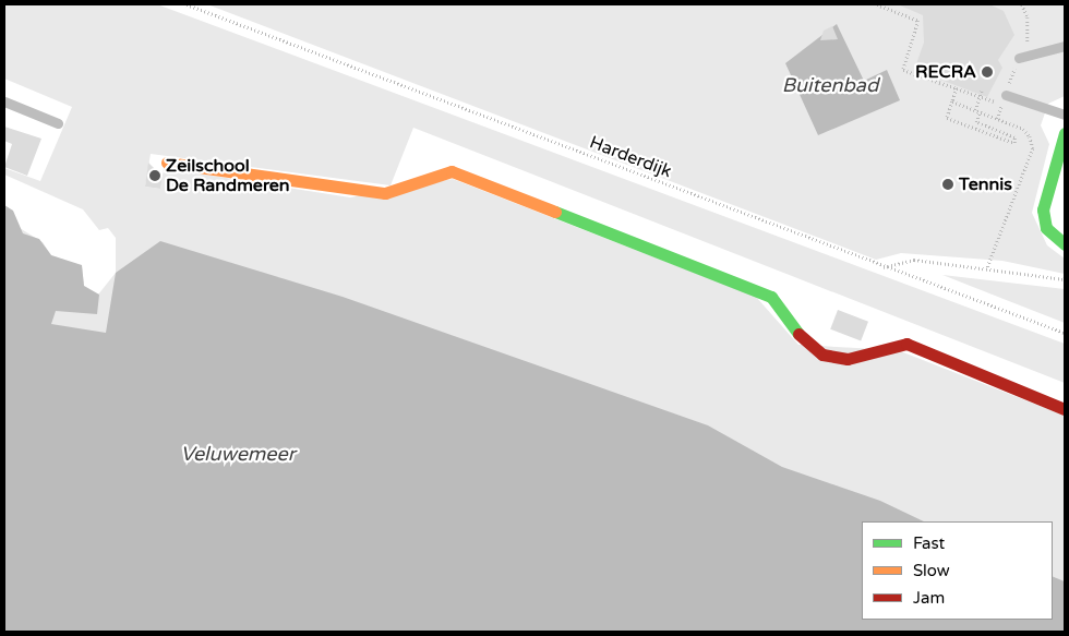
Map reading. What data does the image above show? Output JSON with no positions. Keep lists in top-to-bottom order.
{
  "streets": {
    "path": ["Harderdijk"]
  },
  "water": ["Buitenbad", "Veluwemeer"],
  "places": ["RECRA", "Zeilschool De Randmeren", "Tennis"],
  "legend": ["Fast", "Slow", "Jam"]
}
